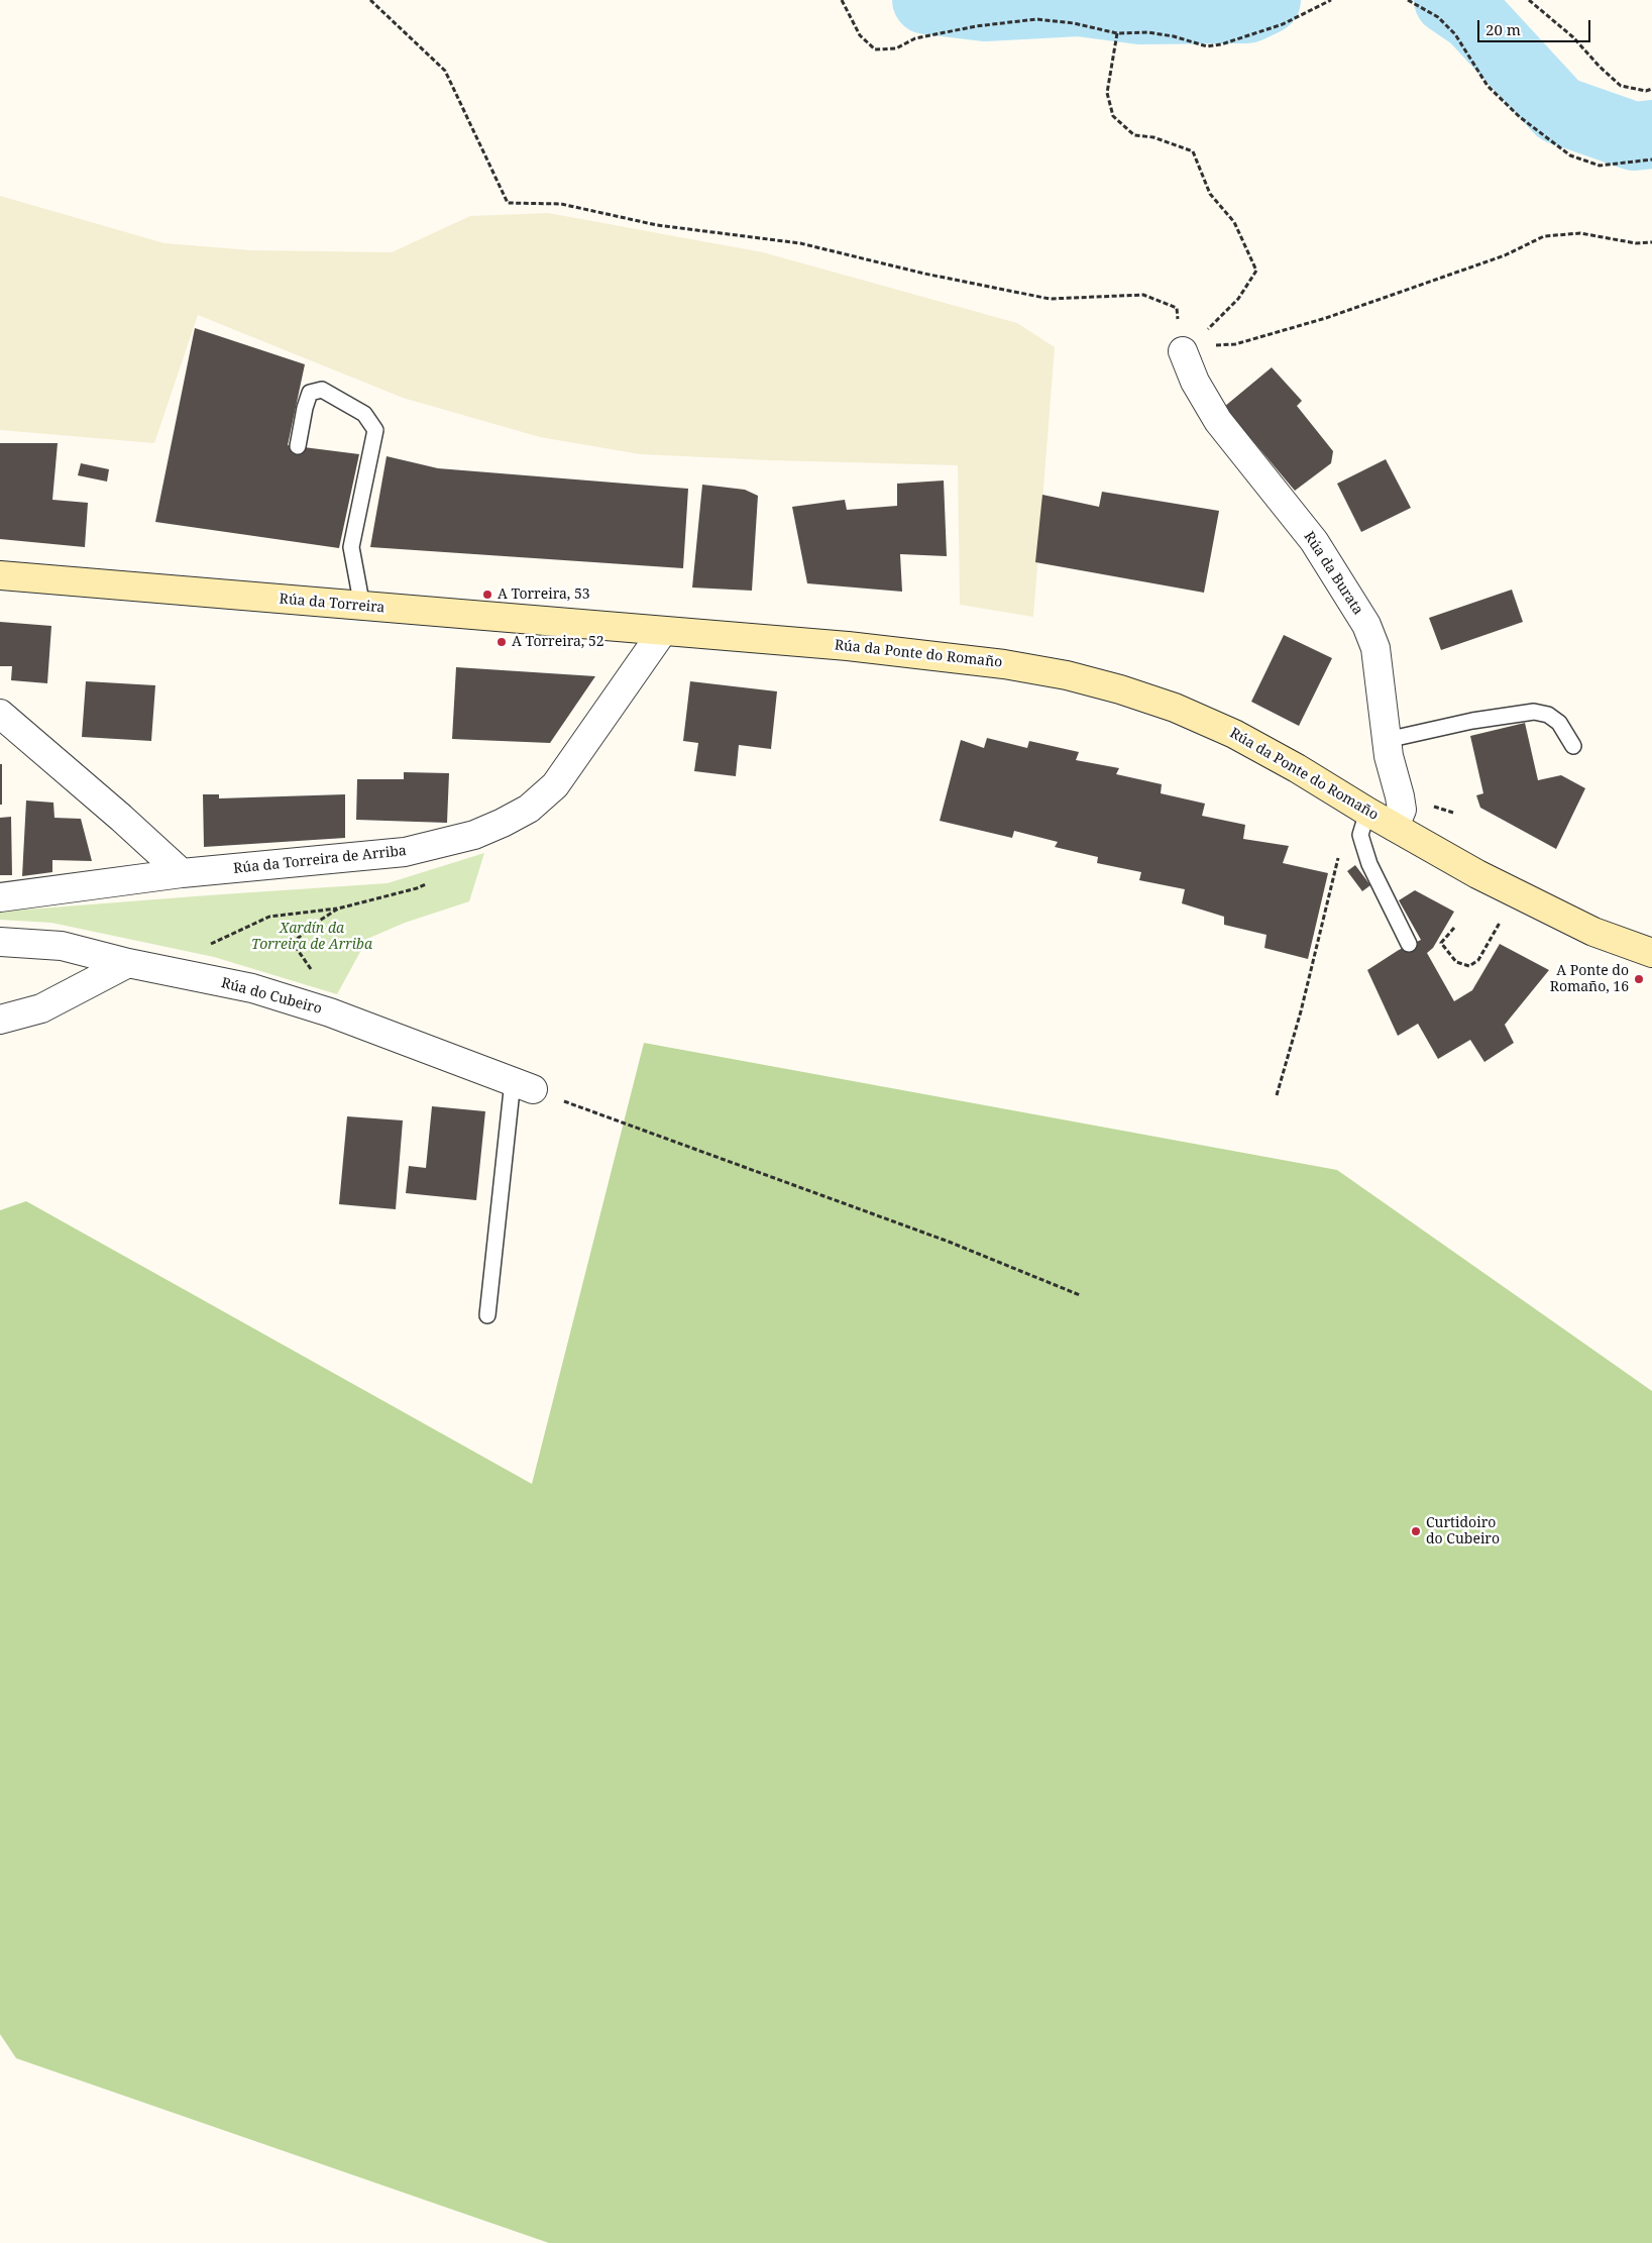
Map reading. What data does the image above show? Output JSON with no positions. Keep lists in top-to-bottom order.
{
  "streets": {
    "main road": ["Rúa da Torreira", "Rúa da Ponte do Romaño"],
    "street": ["Rúa da Burata", "Rúa da Torreira de Arriba", "Rúa do Cubeiro"]
  },
  "crossings": [
    ["Rúa da Burata", "Rúa da Ponte do Romaño"],
    ["Rúa da Torreira", "Rúa da Ponte do Romaño"],
    ["Rúa da Torreira", "Rúa da Torreira de Arriba"],
    ["Rúa da Ponte do Romaño", "Rúa da Torreira de Arriba"]
  ],
  "parks": ["Xardín da Torreira de Arriba"],
  "places": [
    "A Torreira, 53",
    "A Torreira, 52",
    "A Ponte do Romaño, 16",
    "Curtidoiro do Cubeiro"
  ],
  "scale_bar": "20 m"
}
